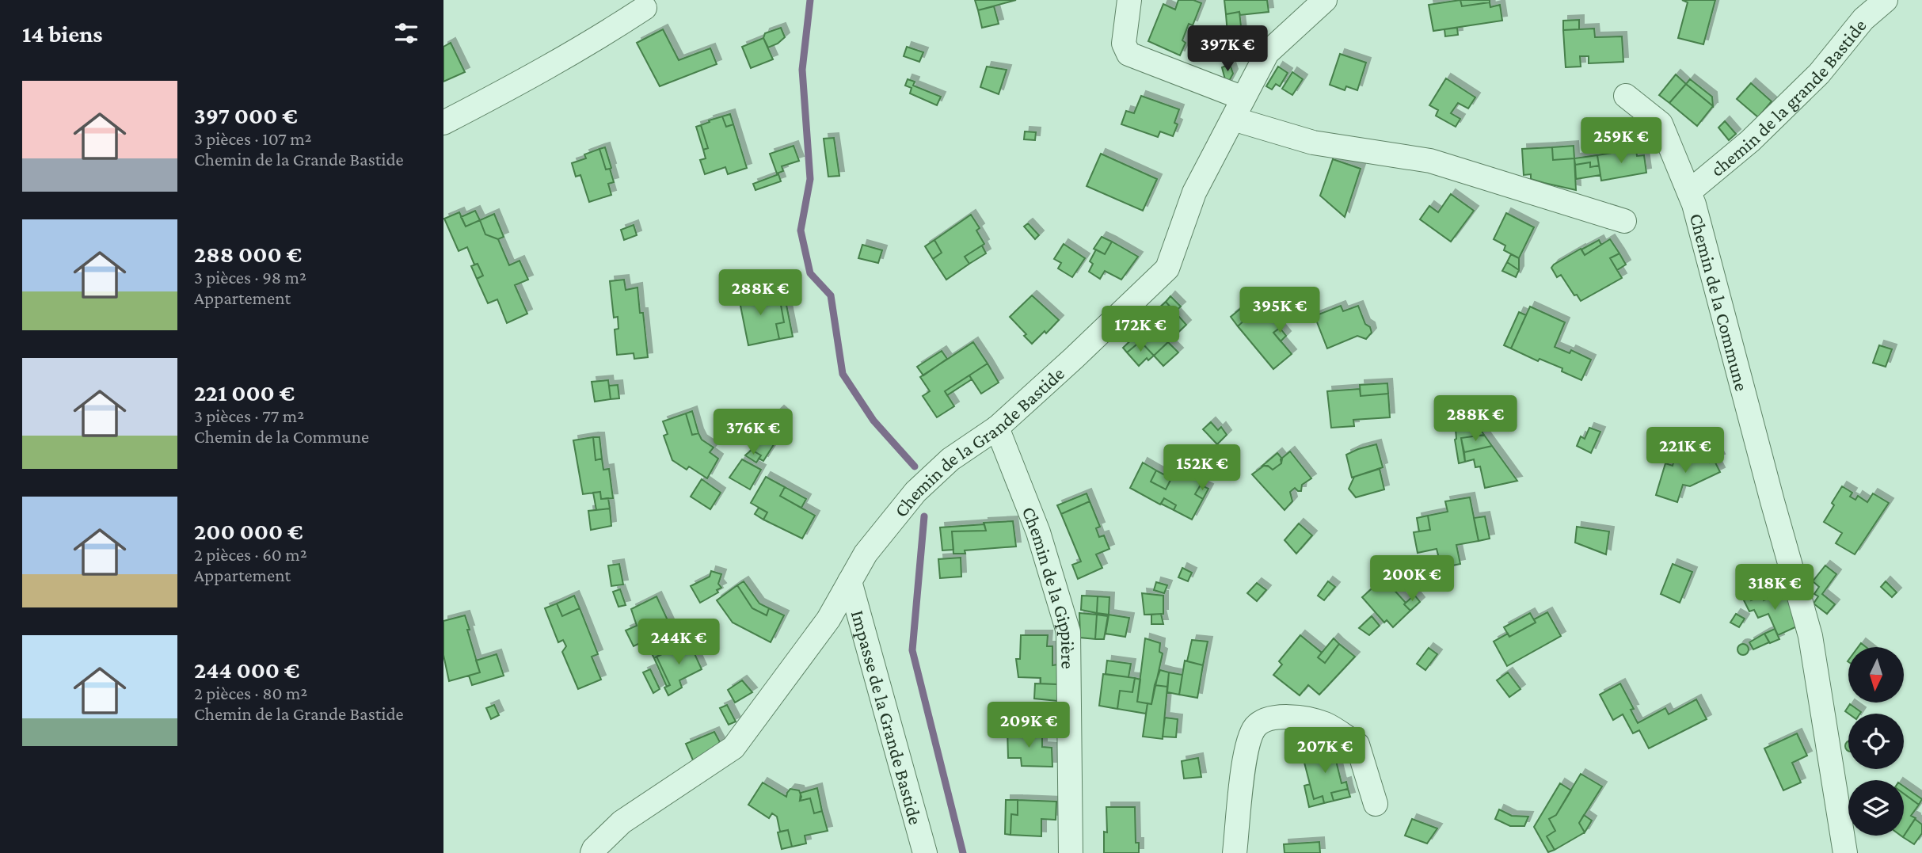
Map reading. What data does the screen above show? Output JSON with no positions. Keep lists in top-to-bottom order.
{
  "streets": {
    "street": [
      "chemin de la grande Bastide",
      "Chemin de la Commune",
      "Chemin de la Grande Bastide",
      "Chemin de la Gippière",
      "Impasse de la Grande Bastide"
    ]
  },
  "crossings": [
    ["chemin de la grande Bastide", "Chemin de la Commune"],
    ["Chemin de la Grande Bastide", "Chemin de la Gippière"],
    ["Chemin de la Grande Bastide", "Impasse de la Grande Bastide"]
  ],
  "north": "bottom",
  "page": {
    "heading": "14 biens",
    "price": [
      "397K €",
      "259K €",
      "288K €",
      "395K €",
      "172K €",
      "288K €",
      "376K €",
      "221K €",
      "152K €",
      "200K €",
      "318K €",
      "244K €",
      "209K €",
      "207K €"
    ],
    "list": [
      {
        "name": "397 000 €",
        "note": "3 pièces · 107 m² · Chemin de la Grande Bastide"
      },
      {
        "name": "288 000 €",
        "note": "3 pièces · 98 m² · Appartement"
      },
      {
        "name": "221 000 €",
        "note": "3 pièces · 77 m² · Chemin de la Commune"
      },
      {
        "name": "200 000 €",
        "note": "2 pièces · 60 m² · Appartement"
      },
      {
        "name": "244 000 €",
        "note": "2 pièces · 80 m² · Chemin de la Grande Bastide"
      }
    ]
  }
}
